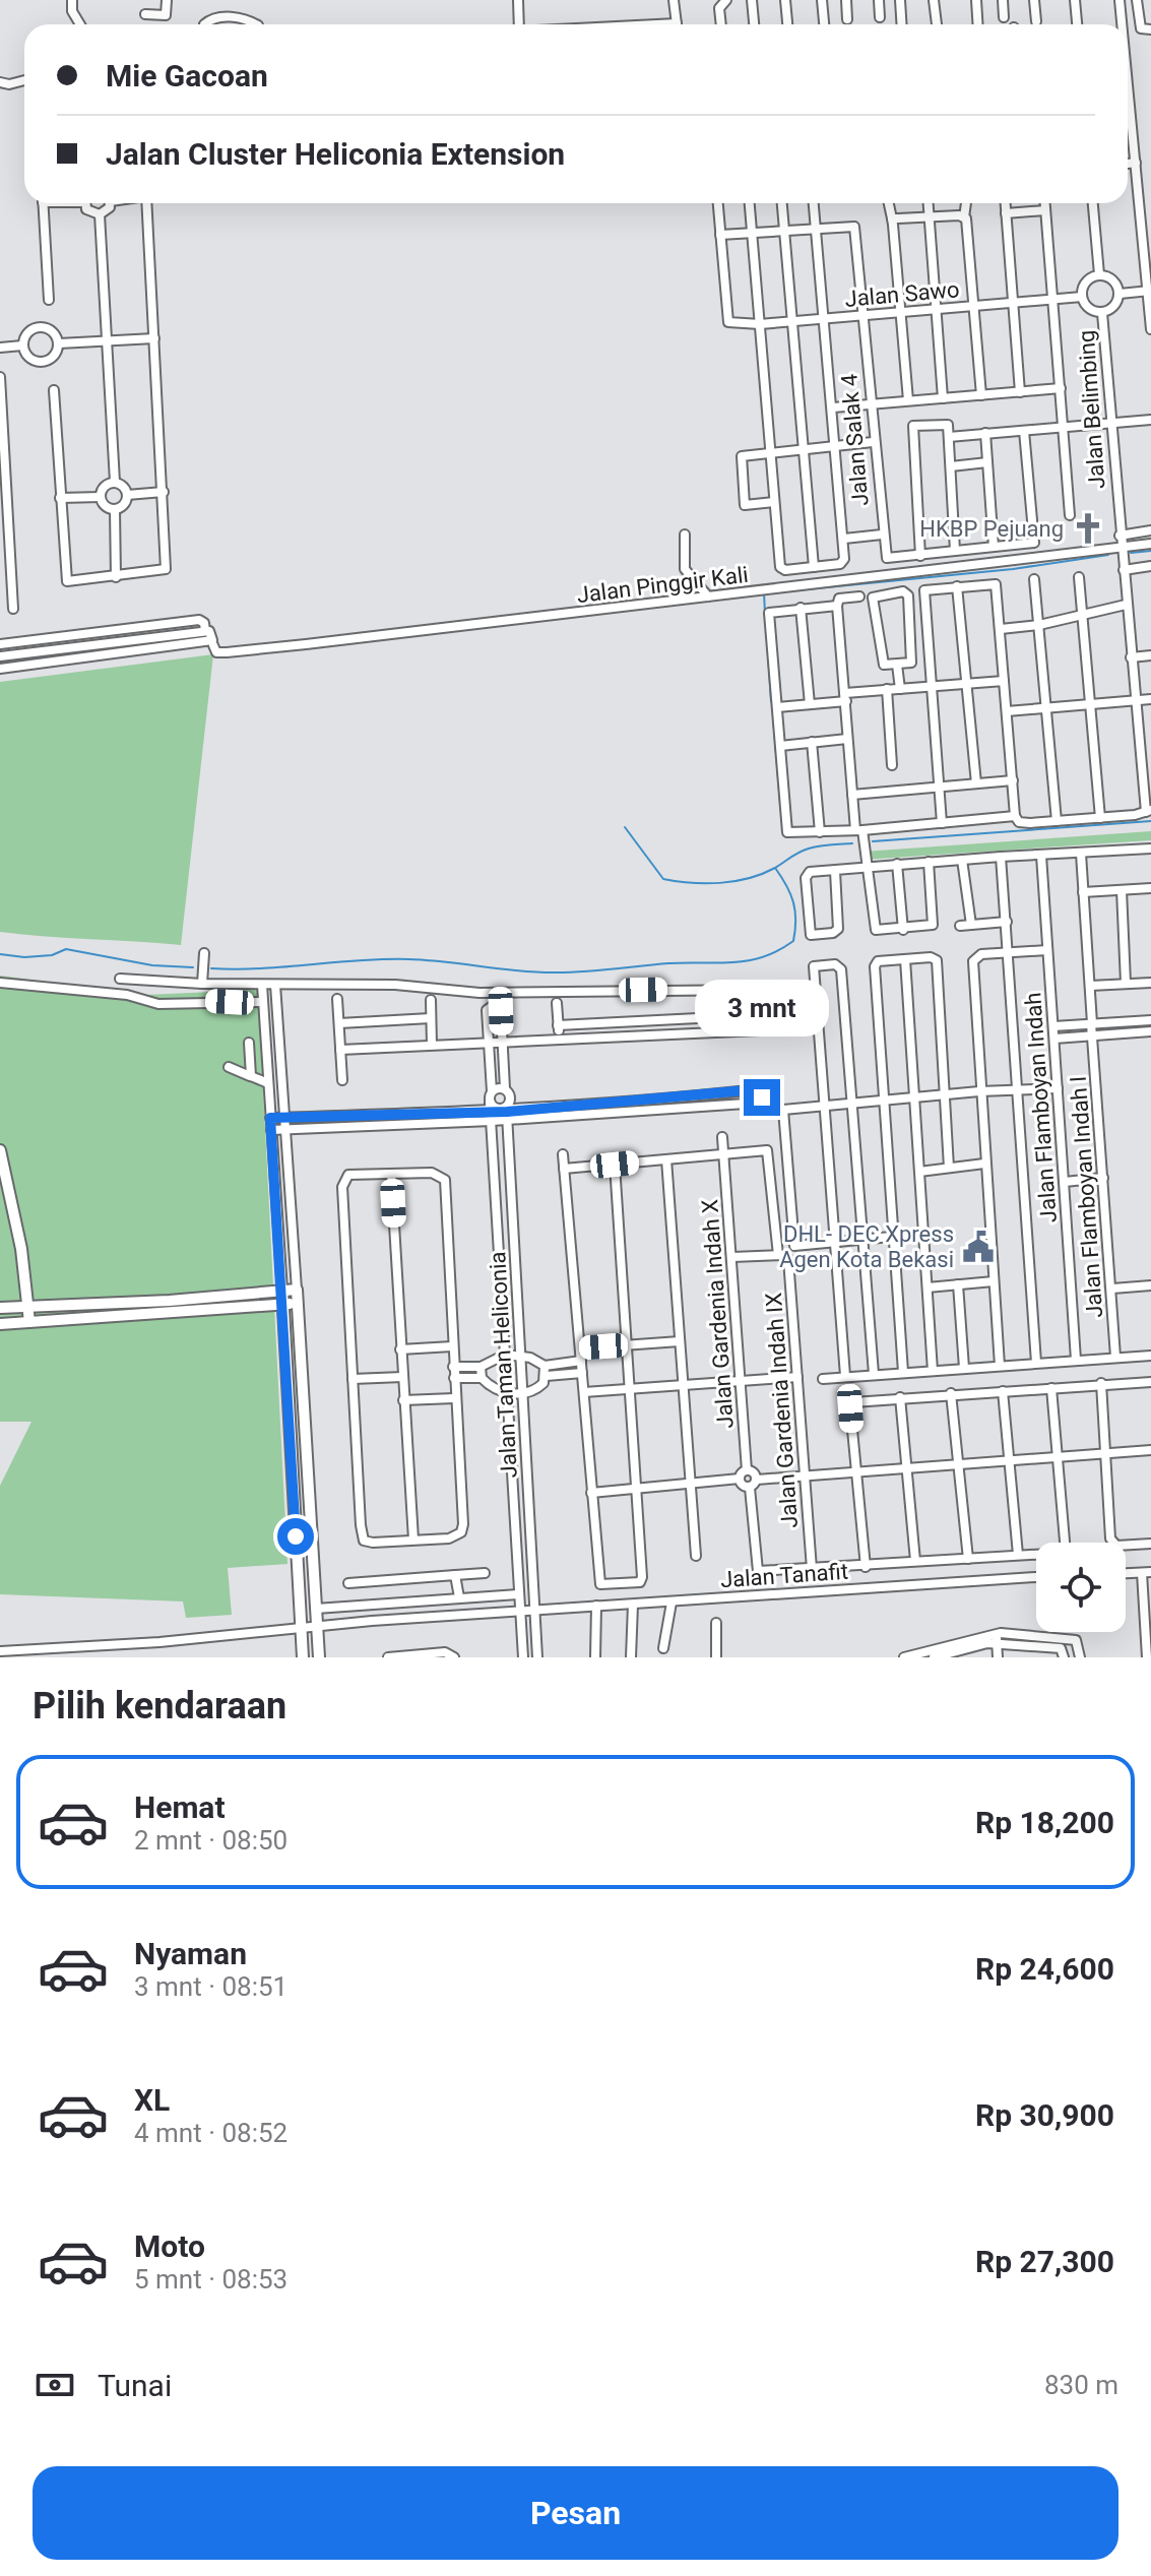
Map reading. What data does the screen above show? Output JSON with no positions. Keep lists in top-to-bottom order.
{
  "streets": {
    "street": [
      "Jalan Sawo",
      "Jalan Belimbing",
      "Jalan Salak 4",
      "Jalan Pinggir Kali",
      "Jalan Flamboyan Indah",
      "Jalan Flamboyan Indah I",
      "Jalan Gardenia Indah X",
      "Jalan Taman Heliconia",
      "Jalan Gardenia Indah IX",
      "Jalan Tanafit"
    ]
  },
  "crossings": [
    ["Jalan Sawo", "Jalan Belimbing"],
    ["Jalan Sawo", "Jalan Salak 4"],
    ["Jalan Belimbing", "Jalan Pinggir Kali"],
    ["Jalan Taman Heliconia", "Jalan Tanafit"]
  ],
  "places": {
    "church": ["HKBP Pejuang"],
    "public building": ["DHL- DEC Xpress Agen Kota Bekasi"]
  },
  "page": {
    "banner": ["Mie Gacoan", "Jalan Cluster Heliconia Extension"],
    "bubble": "3 mnt",
    "heading": "Pilih kendaraan",
    "list": [
      {
        "name": "Hemat",
        "note": "2 mnt · 08:50",
        "value": "Rp 18,200"
      },
      {
        "name": "Nyaman",
        "note": "3 mnt · 08:51",
        "value": "Rp 24,600"
      },
      {
        "name": "XL",
        "note": "4 mnt · 08:52",
        "value": "Rp 30,900"
      },
      {
        "name": "Moto",
        "note": "5 mnt · 08:53",
        "value": "Rp 27,300"
      }
    ],
    "pay": ["Tunai", "830 m"],
    "buttons": "Pesan"
  }
}
